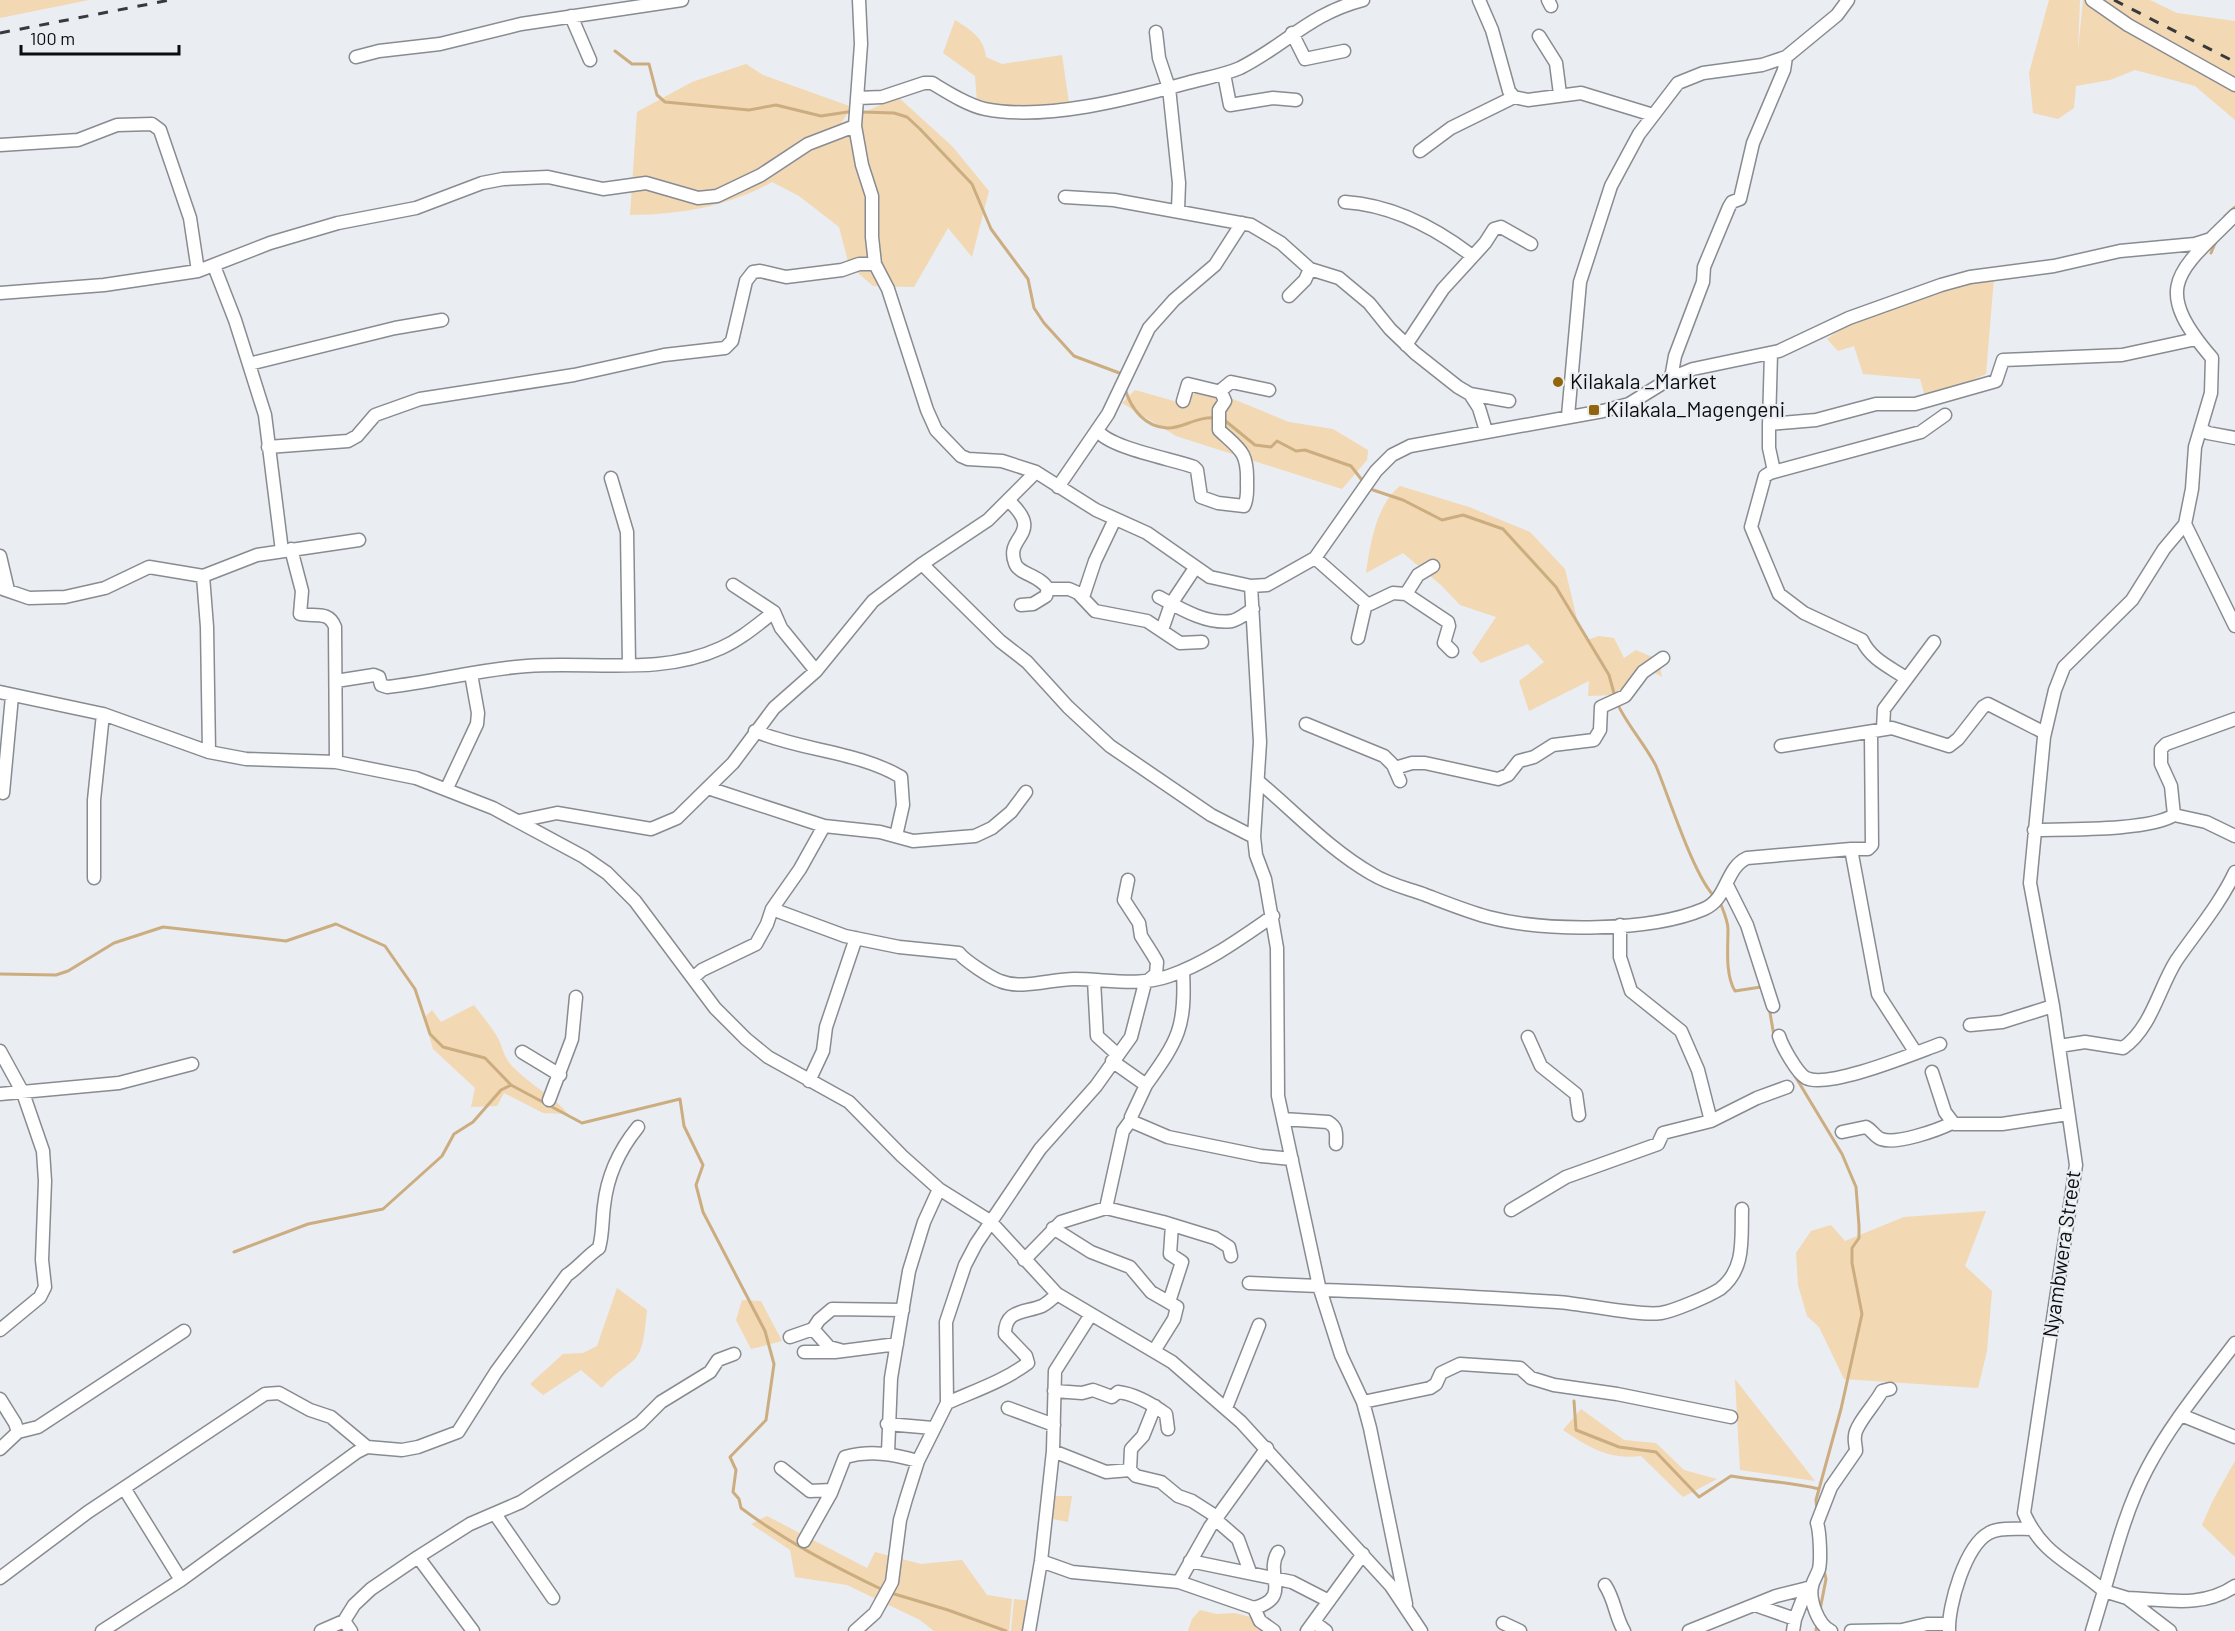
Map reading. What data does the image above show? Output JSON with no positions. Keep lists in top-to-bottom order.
{
  "streets": {
    "street": ["Nyambwera Street"]
  },
  "places": {
    "other": ["Kilakala _Market"],
    "transit": ["Kilakala_Magengeni"]
  },
  "scale_bar": "100 m"
}
